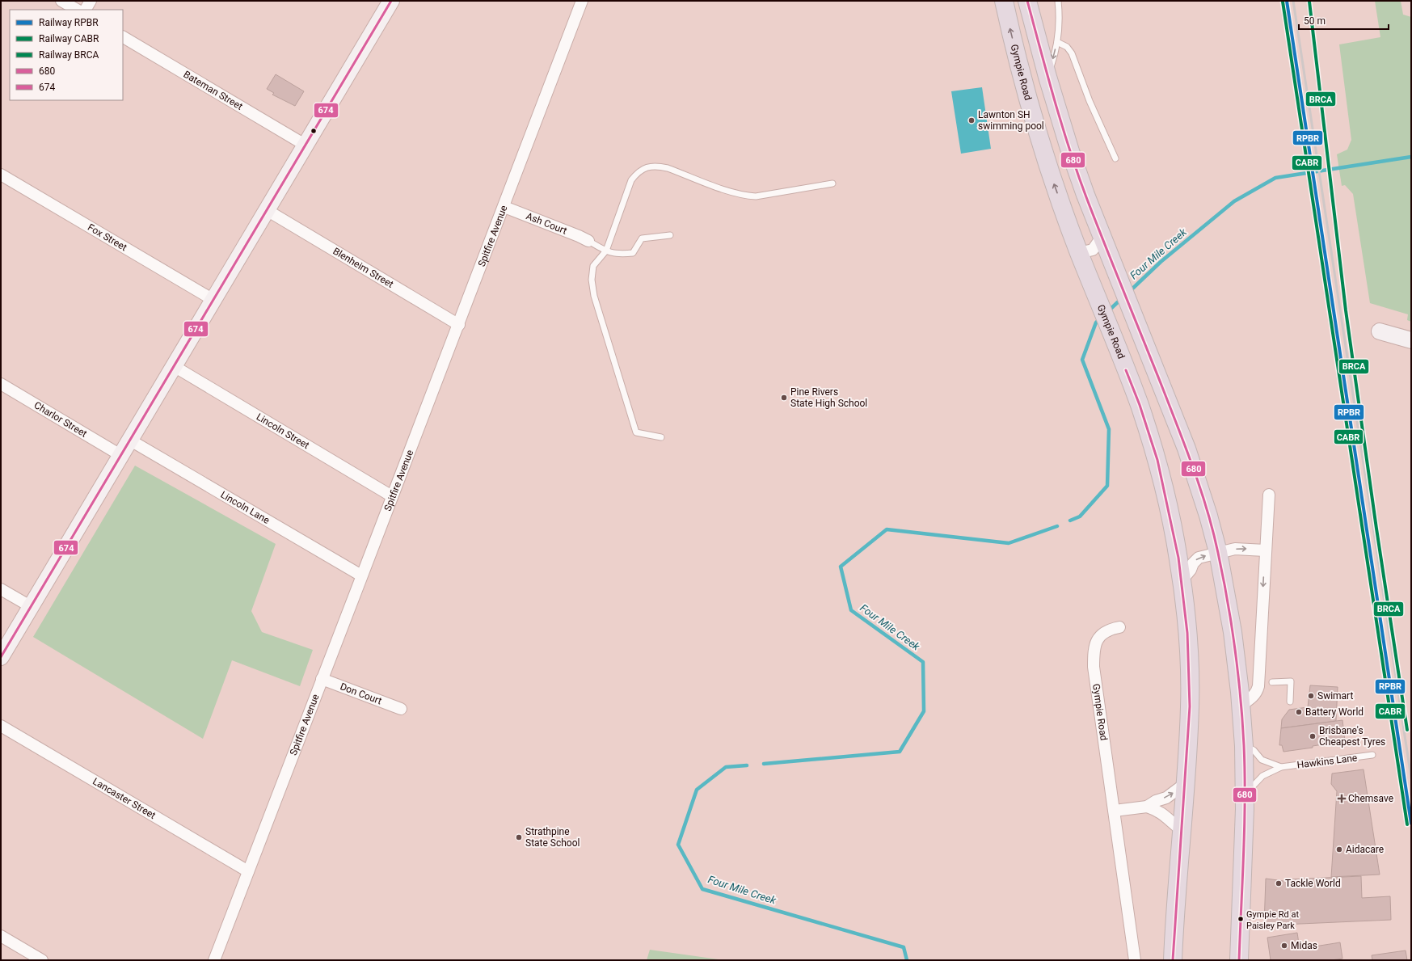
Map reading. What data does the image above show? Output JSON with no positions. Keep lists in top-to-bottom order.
{
  "streets": {
    "highway": ["Gympie Road"],
    "street": [
      "Bateman Street",
      "Ash Court",
      "Spitfire Avenue",
      "Fox Street",
      "Blenheim Street",
      "Charlor Street",
      "Lincoln Street",
      "Lincoln Lane",
      "Don Court",
      "Lancaster Street"
    ],
    "lane": ["Hawkins Lane"]
  },
  "crossings": [
    ["Ash Court", "Spitfire Avenue"],
    ["Spitfire Avenue", "Blenheim Street"],
    ["Spitfire Avenue", "Lincoln Street"],
    ["Spitfire Avenue", "Lincoln Lane"],
    ["Spitfire Avenue", "Don Court"],
    ["Spitfire Avenue", "Lancaster Street"]
  ],
  "water": ["Four Mile Creek"],
  "places": {
    "other": [
      "Lawnton SH swimming pool",
      "Pine Rivers State High School",
      "Swimart",
      "Battery World",
      "Brisbane's Cheapest Tyres",
      "Strathpine State School",
      "Aidacare",
      "Tackle World",
      "Gympie Rd at Paisley Park",
      "Midas"
    ],
    "health": ["Chemsave"]
  },
  "lines": [
    "rail line RPBR",
    "transit line 680",
    "transit line 674",
    "rail line CABR",
    "rail line BRCA"
  ],
  "legend": [
    "Railway RPBR",
    "Railway CABR",
    "Railway BRCA",
    "680",
    "674"
  ],
  "scale_bar": "50 m"
}
